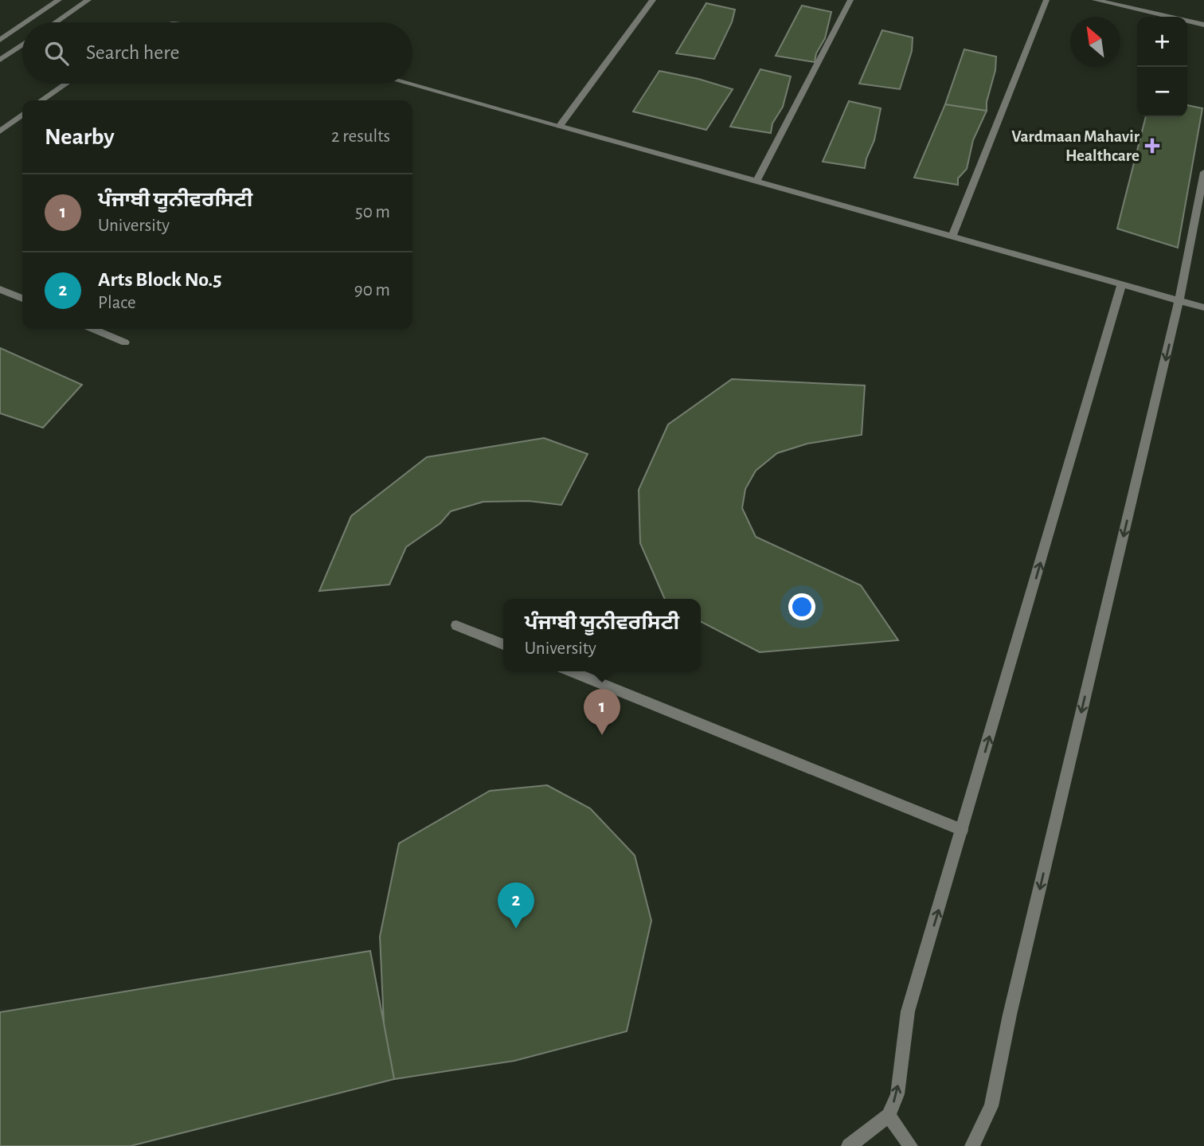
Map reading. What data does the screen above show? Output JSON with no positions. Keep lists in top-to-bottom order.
{
  "places": {
    "health": ["Vardmaan Mahavir Healthcare"]
  },
  "north": "top left",
  "page": {
    "map_buttons": ["+", "−"],
    "search": "Search here",
    "heading": ["Nearby", "2 results"],
    "list": [
      {
        "mark": "1",
        "name": "ਪੰਜਾਬੀ ਯੂਨੀਵਰਸਿਟੀ",
        "note": "University",
        "value": "50 m"
      },
      {
        "mark": "2",
        "name": "Arts Block No.5",
        "note": "Place",
        "value": "90 m"
      }
    ],
    "popup": ["ਪੰਜਾਬੀ ਯੂਨੀਵਰਸਿਟੀ", "University"],
    "pins": ["1", "2"]
  }
}
